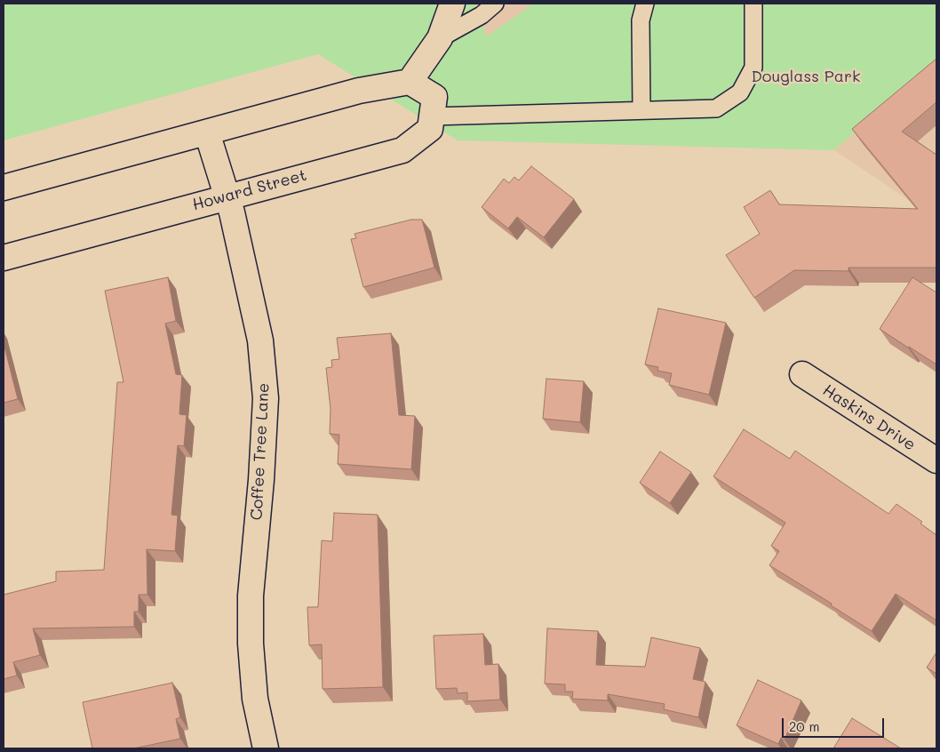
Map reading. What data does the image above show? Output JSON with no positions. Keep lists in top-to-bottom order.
{
  "streets": {
    "street": ["Howard Street", "Haskins Drive", "Coffee Tree Lane"]
  },
  "crossings": [
    ["Howard Street", "Coffee Tree Lane"]
  ],
  "parks": ["Douglass Park"],
  "scale_bar": "20 m"
}
